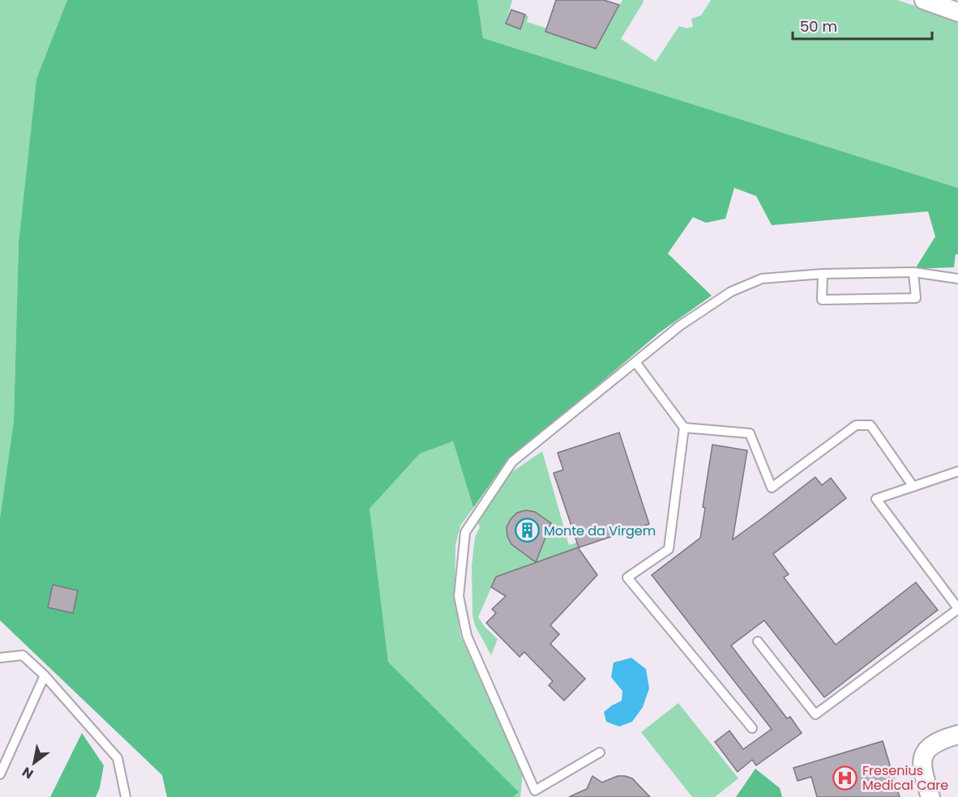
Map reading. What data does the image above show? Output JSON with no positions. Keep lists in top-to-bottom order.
{
  "places": {
    "building": ["Monte da Virgem"],
    "hospital": ["Fresenius Medical Care"]
  },
  "scale_bar": "50 m",
  "north": "bottom left"
}
